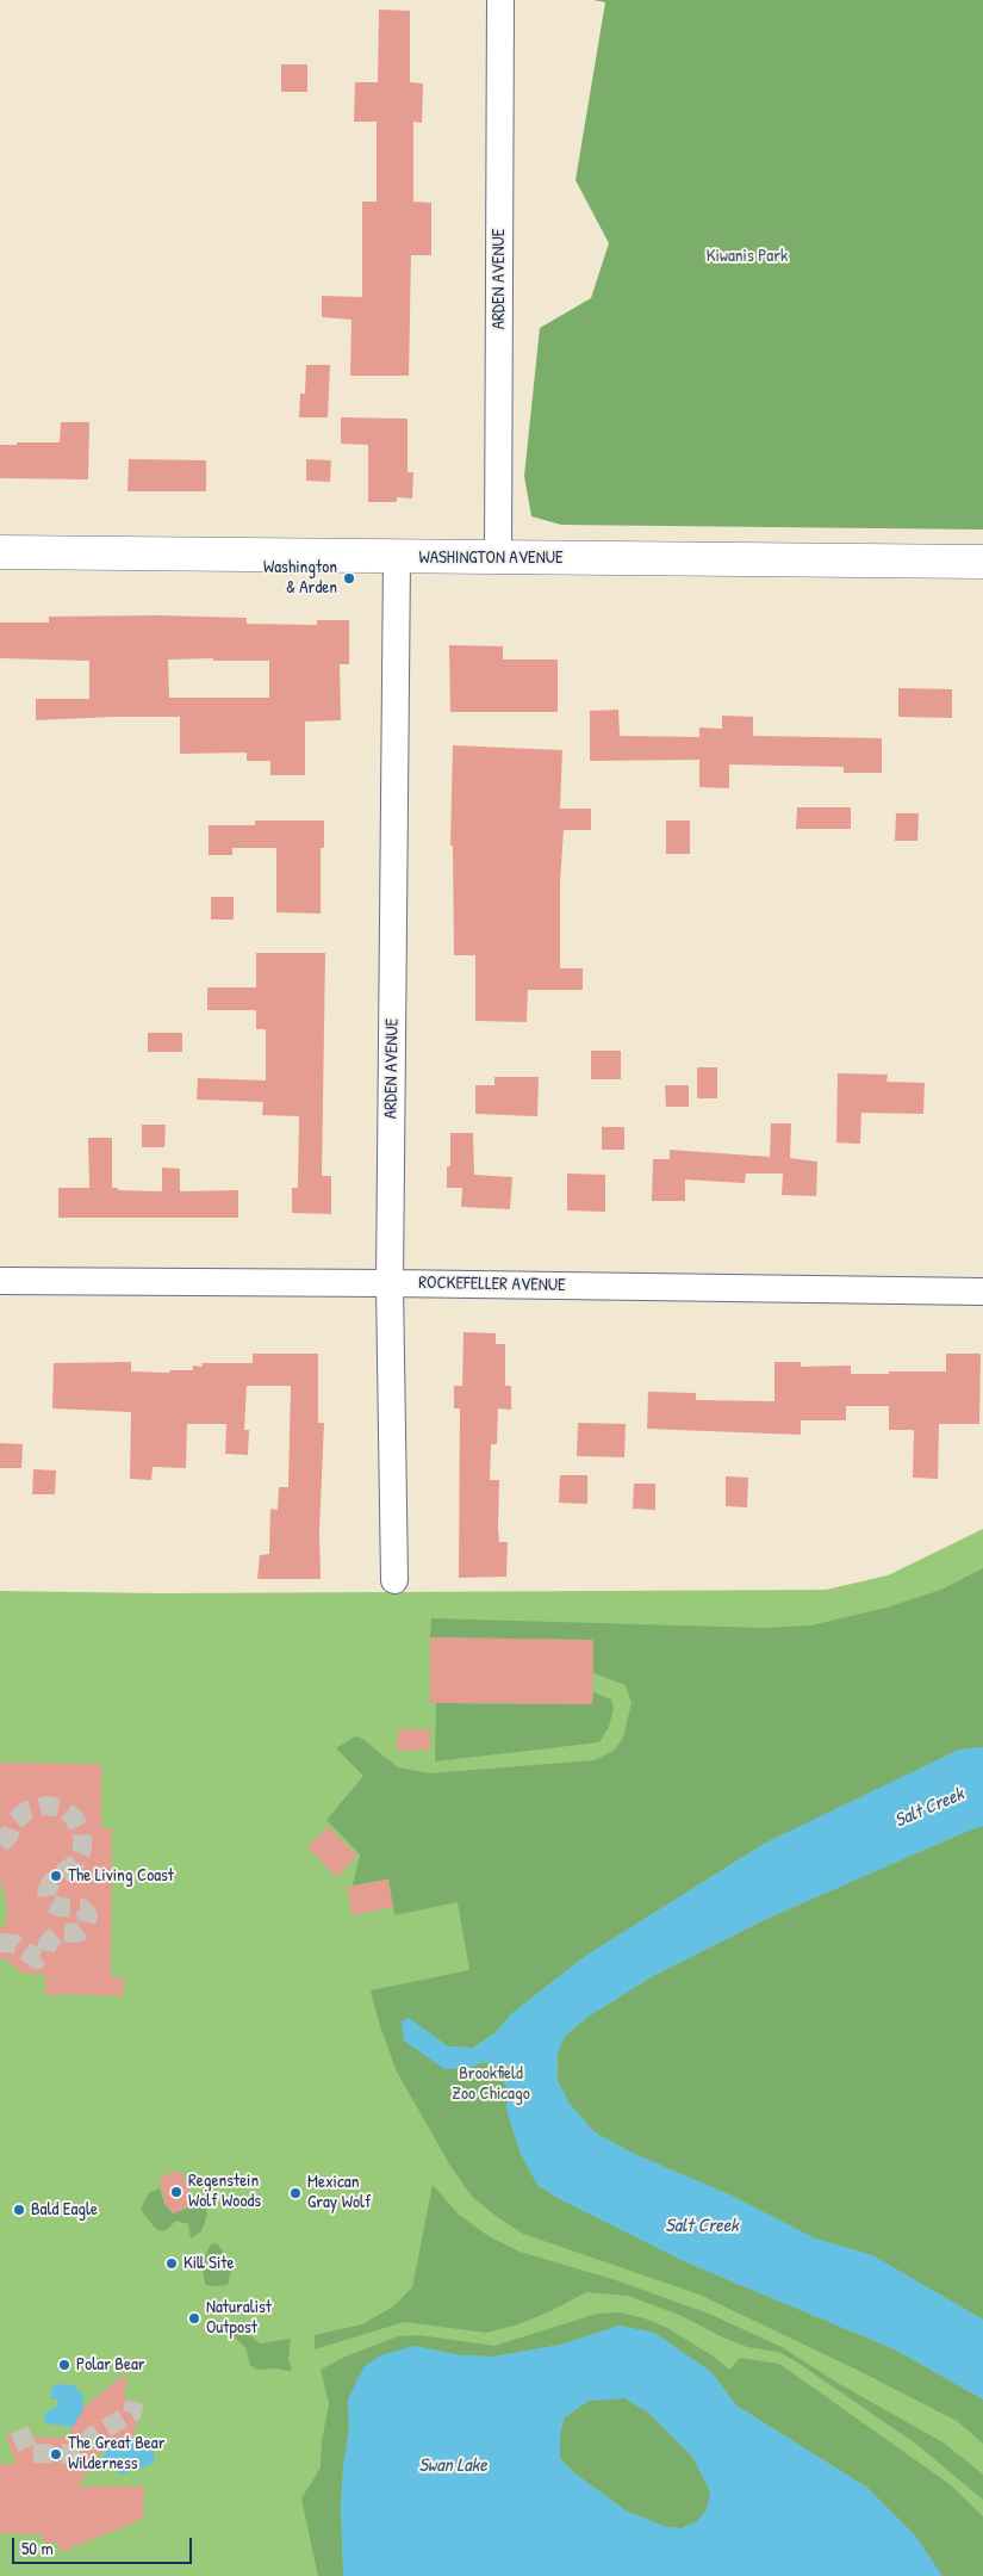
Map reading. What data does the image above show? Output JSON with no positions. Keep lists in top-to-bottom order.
{
  "streets": {
    "street": ["ARDEN AVENUE", "WASHINGTON AVENUE", "ROCKEFELLER AVENUE"]
  },
  "crossings": [
    ["ARDEN AVENUE", "WASHINGTON AVENUE"],
    ["ARDEN AVENUE", "ROCKEFELLER AVENUE"]
  ],
  "water": ["Salt Creek", "Swan Lake"],
  "parks": ["Kiwanis Park", "Brookfield Zoo Chicago"],
  "places": [
    "Washington & Arden",
    "The Living Coast",
    "Regenstein Wolf Woods",
    "Mexican Gray Wolf",
    "Bald Eagle",
    "Kill Site",
    "Naturalist Outpost",
    "Polar Bear",
    "The Great Bear Wilderness"
  ],
  "scale_bar": "50 m"
}
